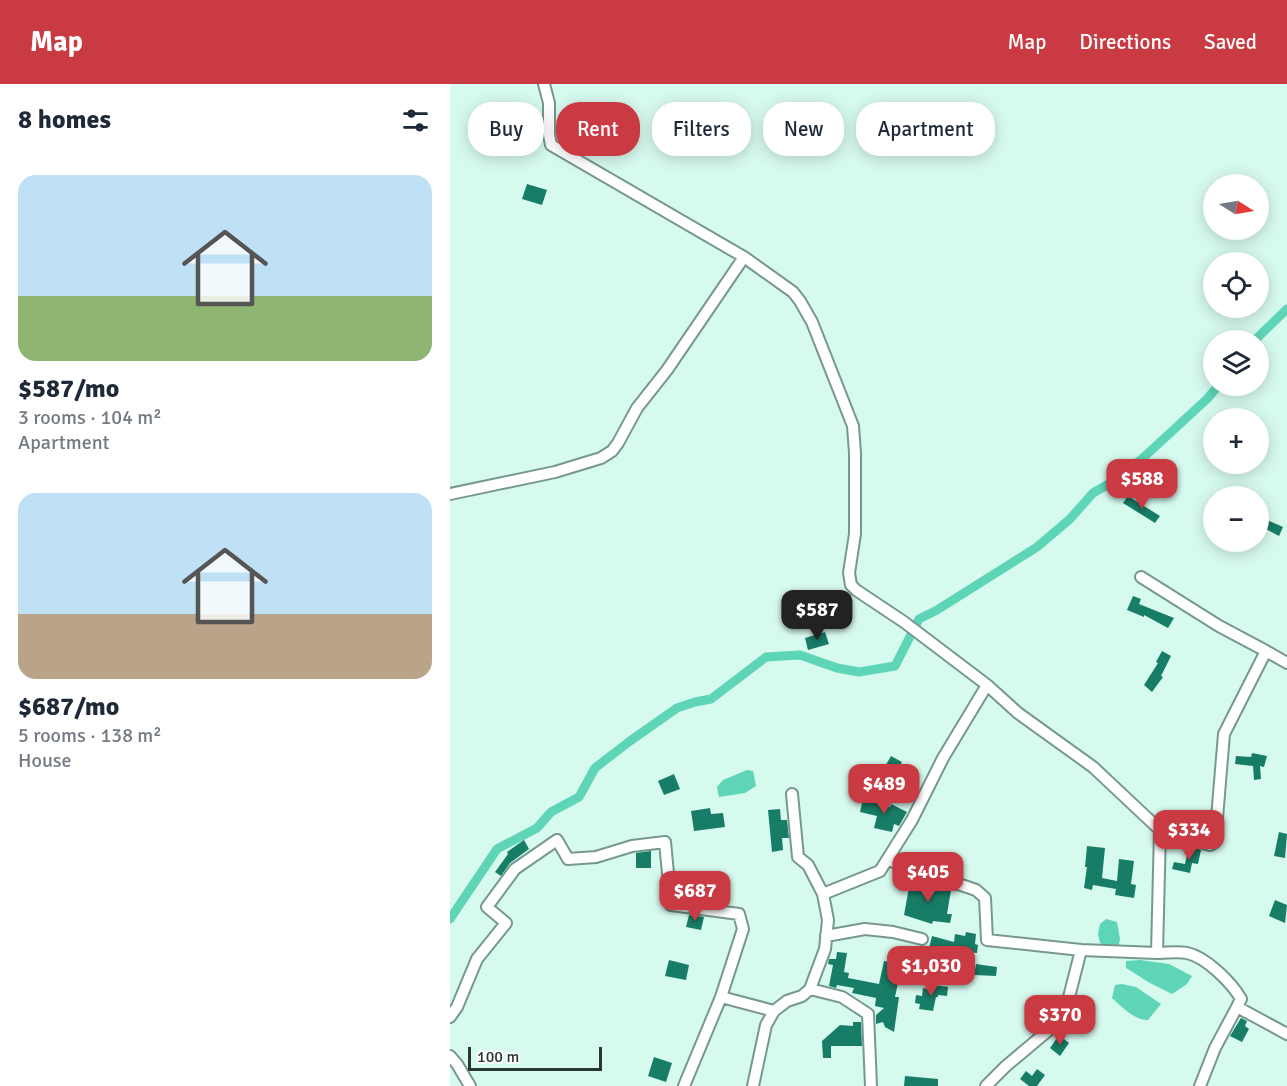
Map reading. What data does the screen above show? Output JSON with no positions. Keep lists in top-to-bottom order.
{
  "scale_bar": "100 m",
  "north": "right",
  "page": {
    "header": "Map",
    "nav": ["Map", "Directions", "Saved"],
    "heading": "8 homes",
    "chip": [
      "Buy",
      "Rent",
      "Filters",
      "New",
      "Apartment"
    ],
    "list": [
      {
        "name": "$587/mo",
        "note": "3 rooms · 104 m² · Apartment"
      },
      {
        "name": "$687/mo",
        "note": "5 rooms · 138 m² · House"
      }
    ],
    "map_buttons": ["+", "−"],
    "price": [
      "$588",
      "$587",
      "$489",
      "$334",
      "$405",
      "$687",
      "$1,030",
      "$370"
    ],
    "scale": "100 m"
  }
}
